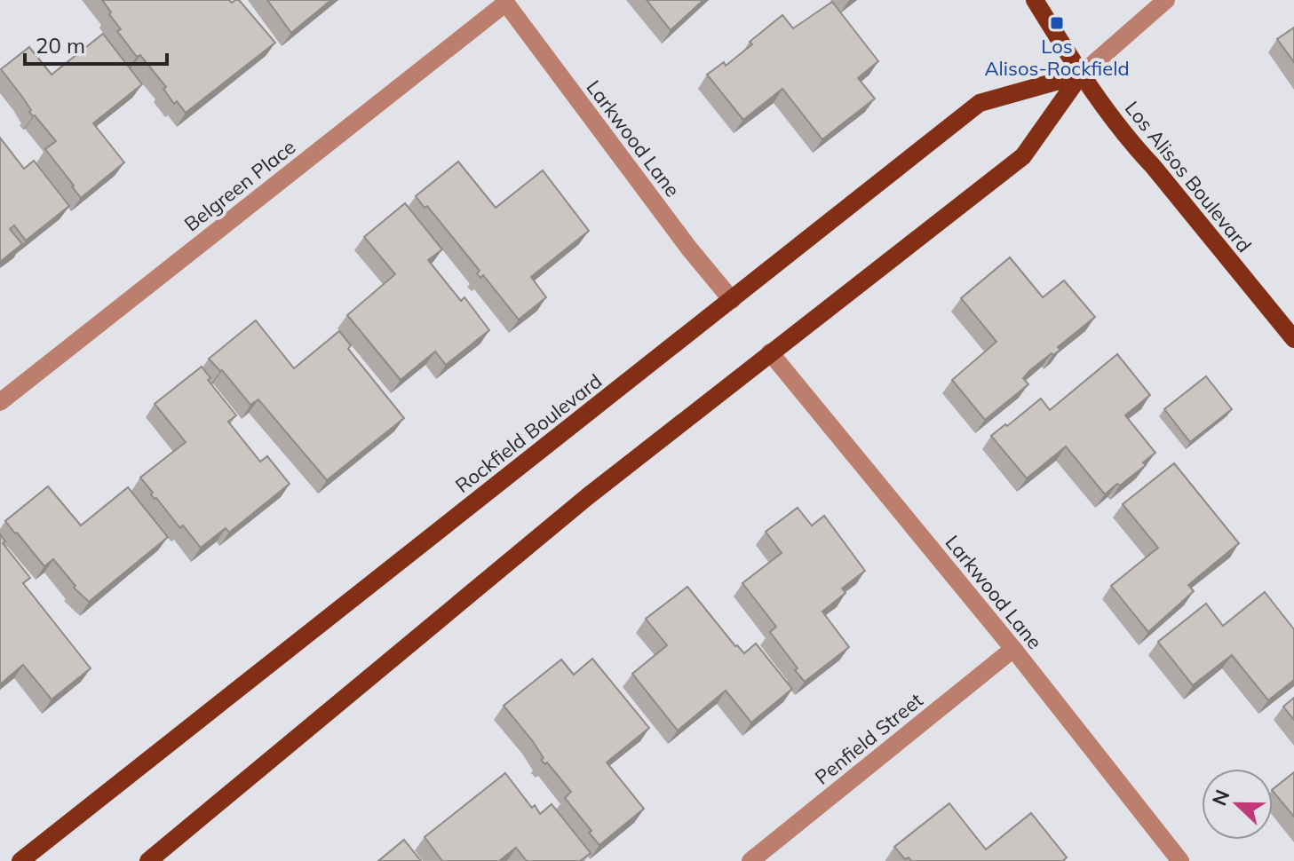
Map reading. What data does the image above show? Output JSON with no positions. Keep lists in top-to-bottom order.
{
  "streets": {
    "main road": ["Los Alisos Boulevard", "Rockfield Boulevard"],
    "street": ["Larkwood Lane", "Belgreen Place", "Penfield Street"]
  },
  "crossings": [
    ["Larkwood Lane", "Belgreen Place"],
    ["Larkwood Lane", "Rockfield Boulevard"],
    ["Larkwood Lane", "Penfield Street"],
    ["Los Alisos Boulevard", "Rockfield Boulevard"]
  ],
  "places": {
    "transit": ["Los Alisos-Rockfield"]
  },
  "scale_bar": "20 m",
  "north": "left"
}
